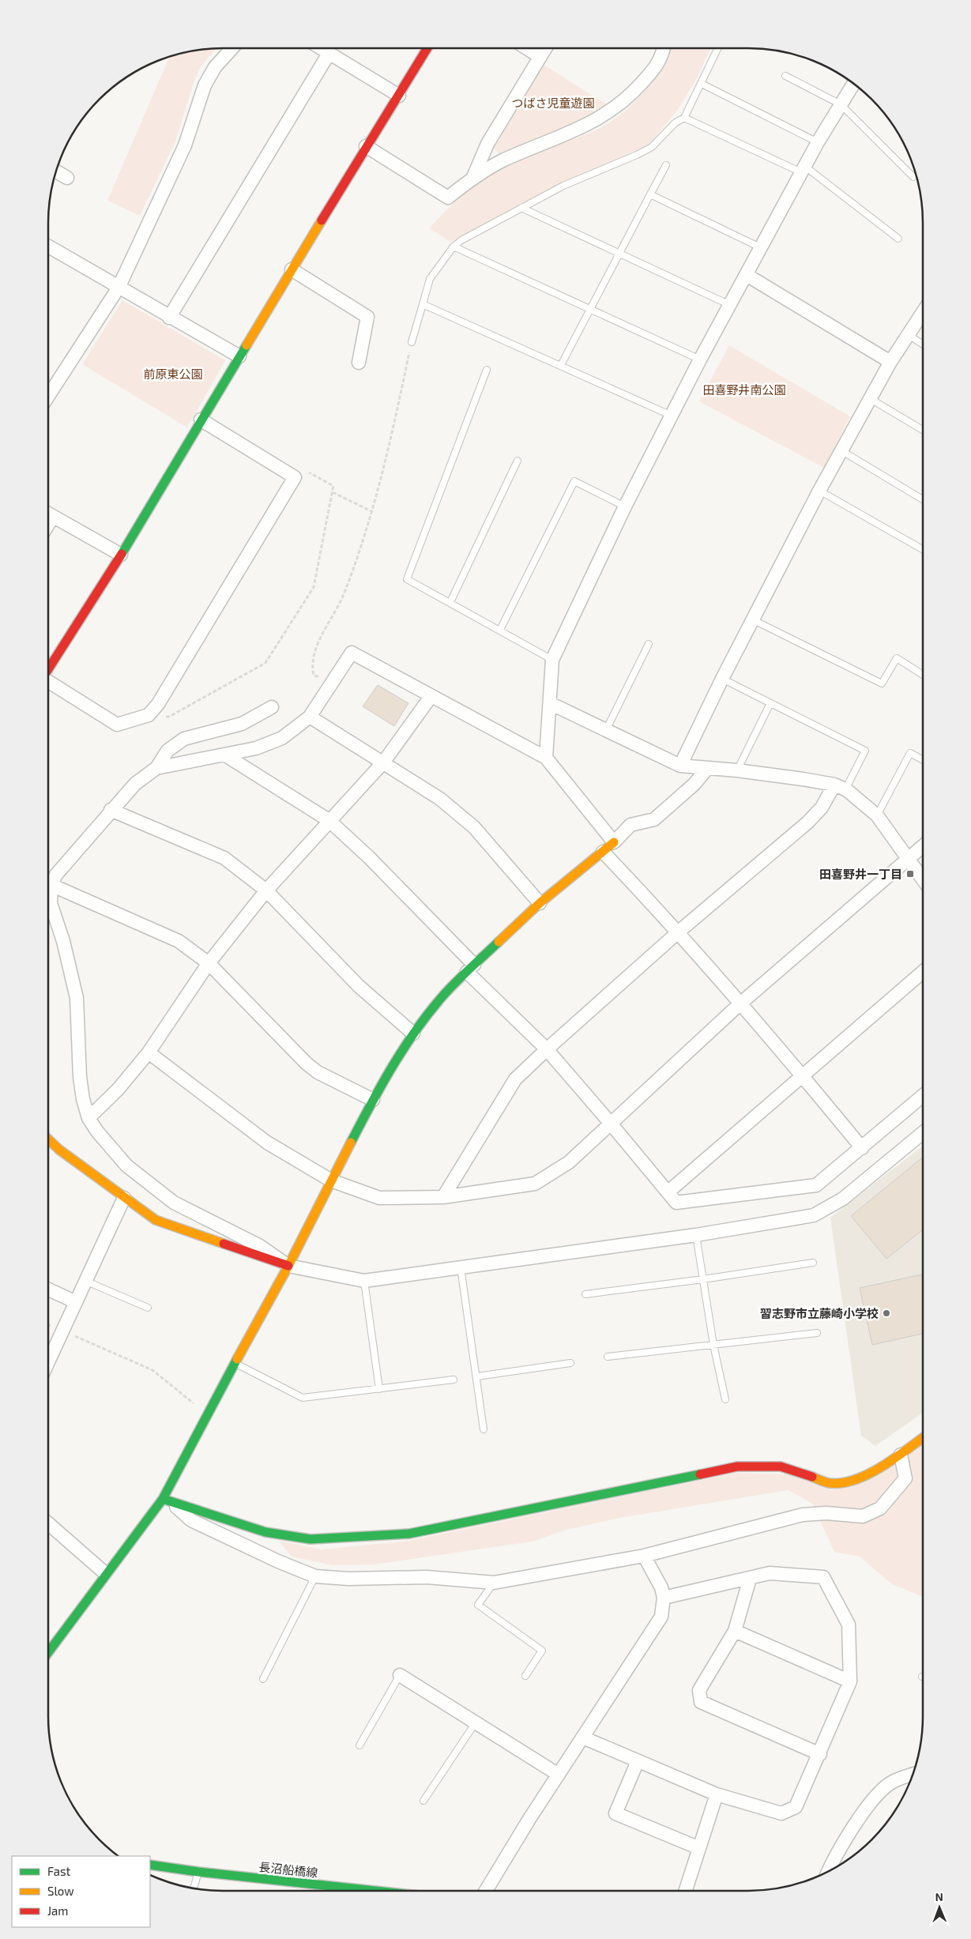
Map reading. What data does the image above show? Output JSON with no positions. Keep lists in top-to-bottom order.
{
  "streets": {
    "street": ["長沼船橋線"]
  },
  "parks": ["つばさ児童遊園", "前原東公園", "田喜野井南公園"],
  "places": {
    "transit": ["田喜野井一丁目"],
    "other": ["習志野市立藤崎小学校"]
  },
  "legend": ["Fast", "Slow", "Jam"],
  "north": "top"
}
